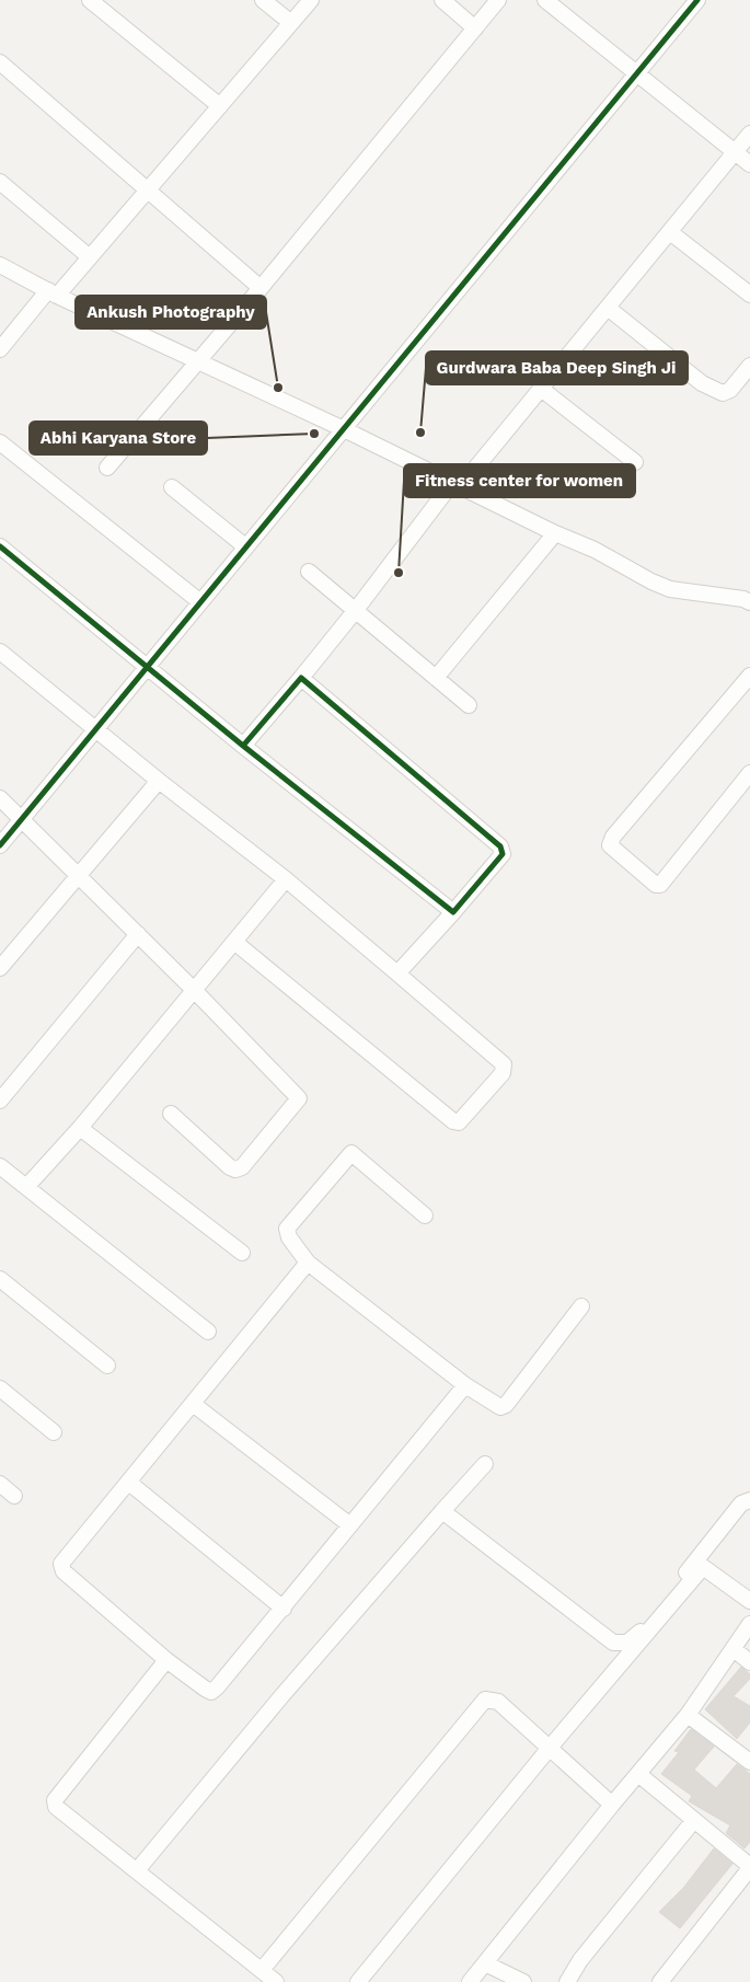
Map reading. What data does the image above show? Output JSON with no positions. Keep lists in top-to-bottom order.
{
  "places": [
    "Ankush Photography",
    "Gurdwara Baba Deep Singh Ji",
    "Abhi Karyana Store",
    "Fitness center for women"
  ]
}
